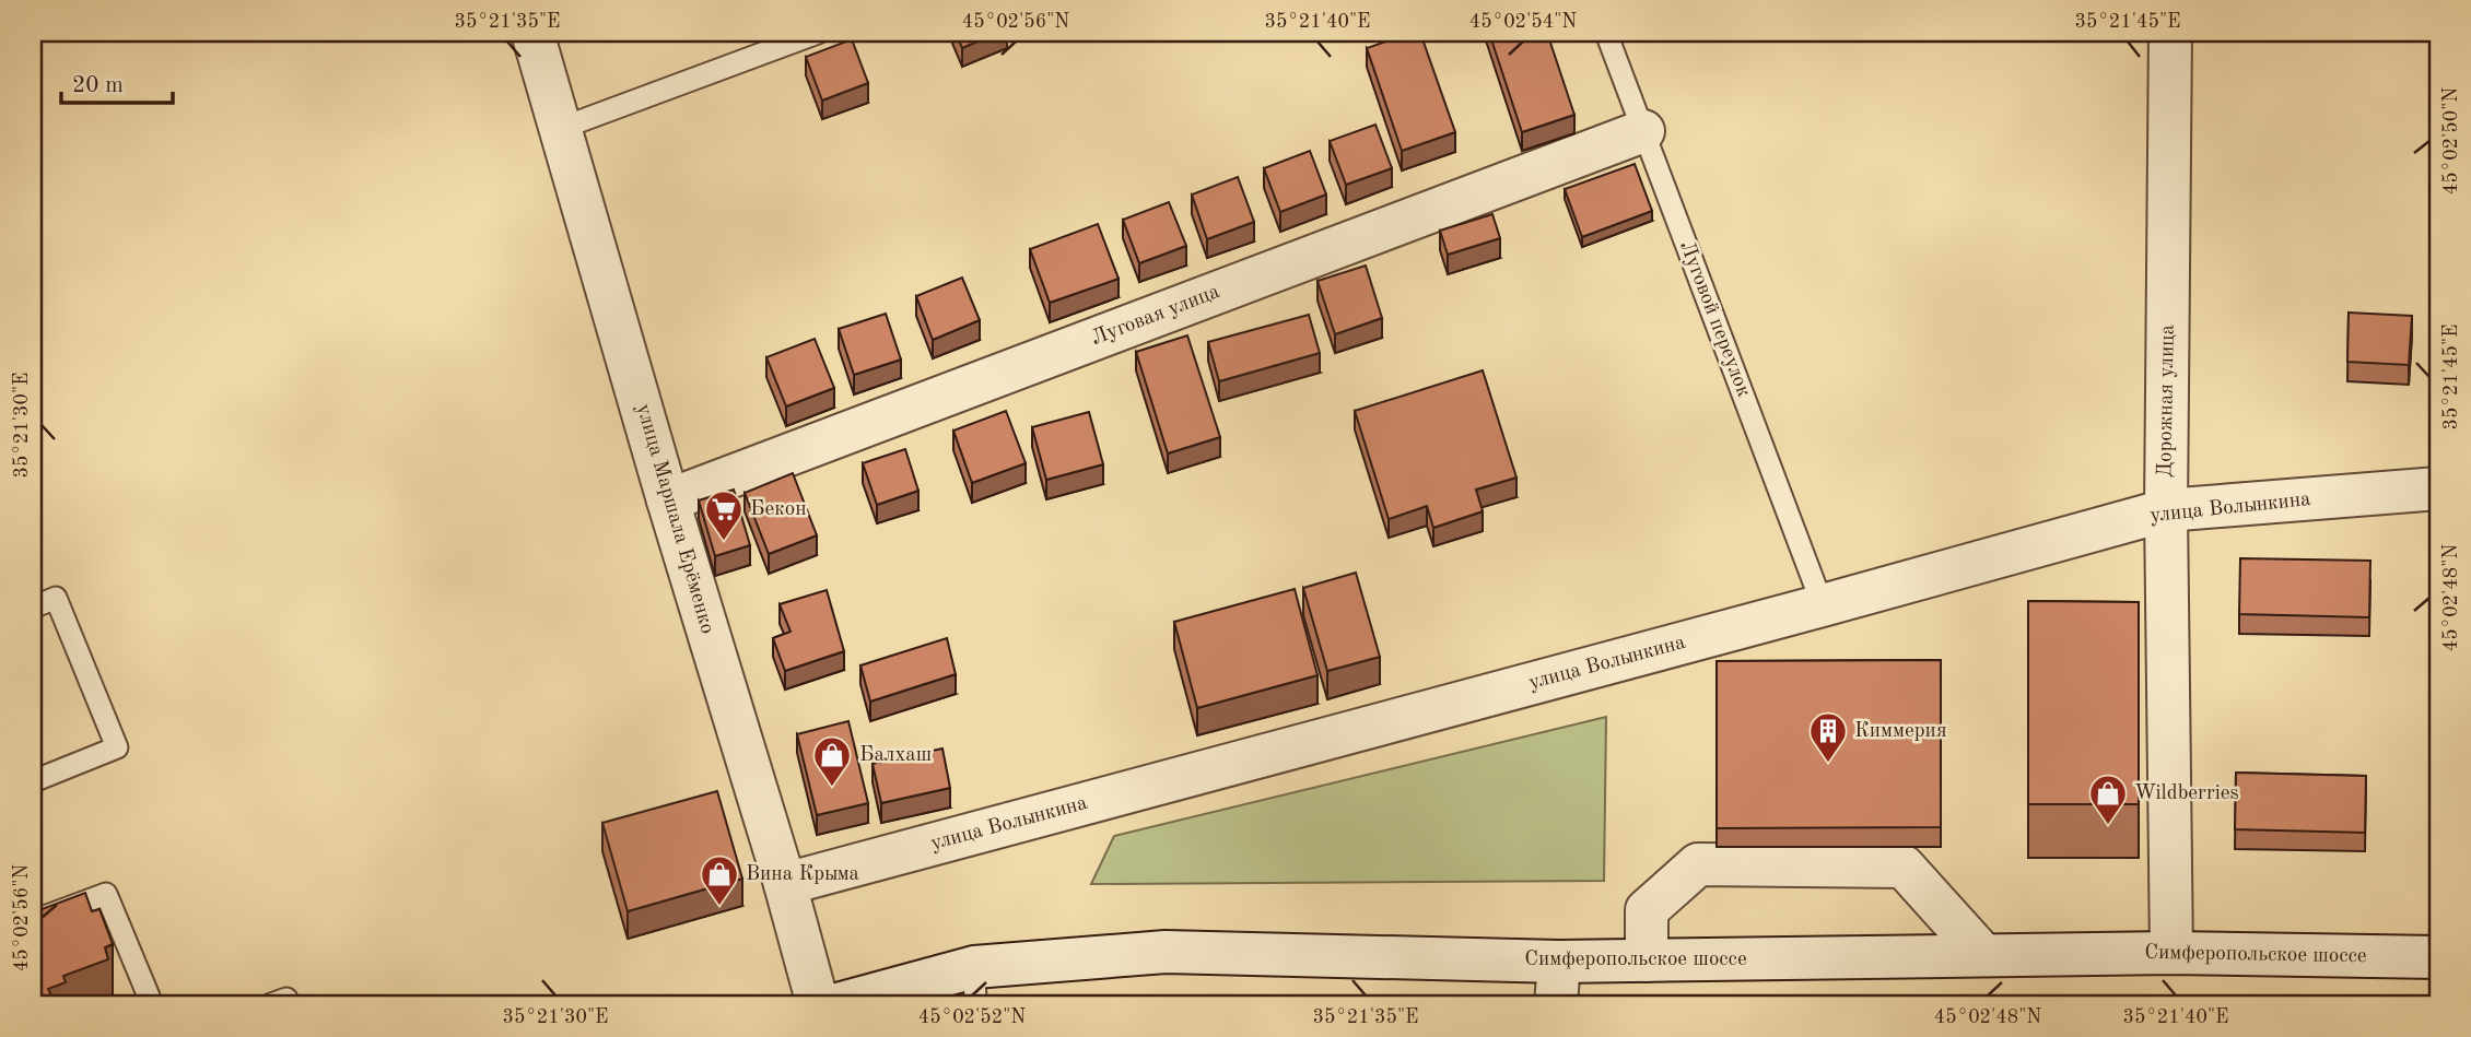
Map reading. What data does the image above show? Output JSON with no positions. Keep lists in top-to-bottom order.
{
  "streets": {
    "street": [
      "Луговая улица",
      "Дорожная улица",
      "улица Волынкина",
      "улица Маршала Ерёменко",
      "Симферопольское шоссе"
    ],
    "lane": ["Луговой переулок"]
  },
  "crossings": [
    ["Луговая улица", "Луговой переулок"],
    ["Луговая улица", "улица Маршала Ерёменко"],
    ["Луговой переулок", "улица Волынкина"],
    ["Дорожная улица", "улица Волынкина"],
    ["Дорожная улица", "Симферопольское шоссе"],
    ["улица Волынкина", "улица Маршала Ерёменко"]
  ],
  "places": {
    "supermarket": ["Бекон"],
    "building": ["Киммерия"],
    "shop": ["Балхаш", "Wildberries", "Вина Крыма"]
  },
  "scale_bar": "20 m",
  "coordinates": [
    "35°21'35\"E",
    "45°02'56\"N",
    "35°21'40\"E",
    "45°02'54\"N",
    "35°21'45\"E",
    "45°02'50\"N",
    "35°21'30\"E",
    "45°02'48\"N",
    "45°02'52\"N"
  ]
}
